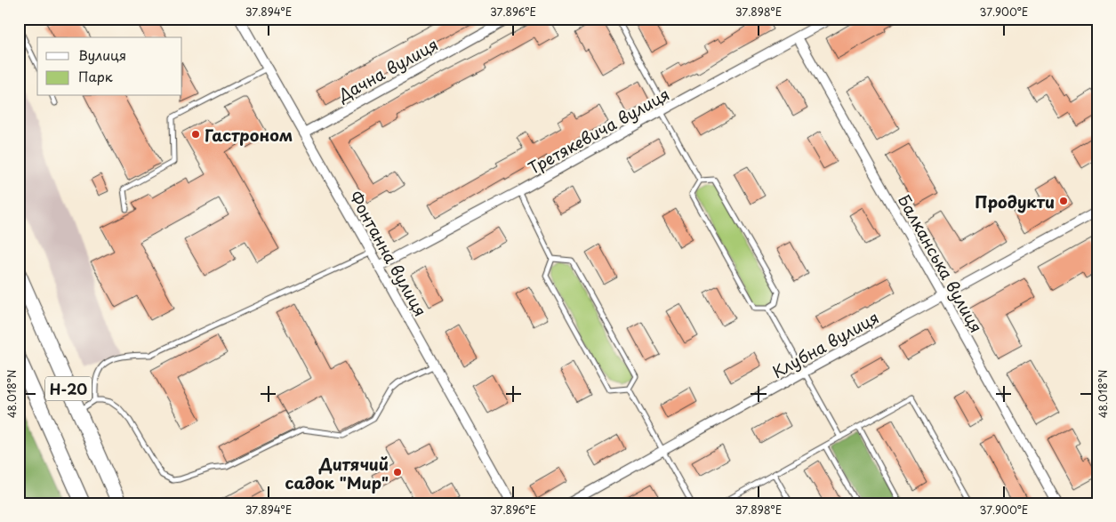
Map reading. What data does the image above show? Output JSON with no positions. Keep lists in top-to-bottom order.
{
  "streets": {
    "main road": ["Н-20"],
    "street": [
      "Дачна вулиця",
      "Третякевича вулиця",
      "Фонтанна вулиця",
      "Балканська вулиця",
      "Клубна вулиця"
    ]
  },
  "crossings": [
    ["Дачна вулиця", "Фонтанна вулиця"],
    ["Третякевича вулиця", "Фонтанна вулиця"],
    ["Третякевича вулиця", "Балканська вулиця"],
    ["Балканська вулиця", "Клубна вулиця"]
  ],
  "places": ["Гастроном", "Продукти", "Дитячий садок \"Мир\""],
  "legend": ["Вулиця", "Парк"],
  "coordinates": [
    "37.894°E",
    "37.896°E",
    "37.898°E",
    "37.900°E",
    "48.018°N"
  ]
}
